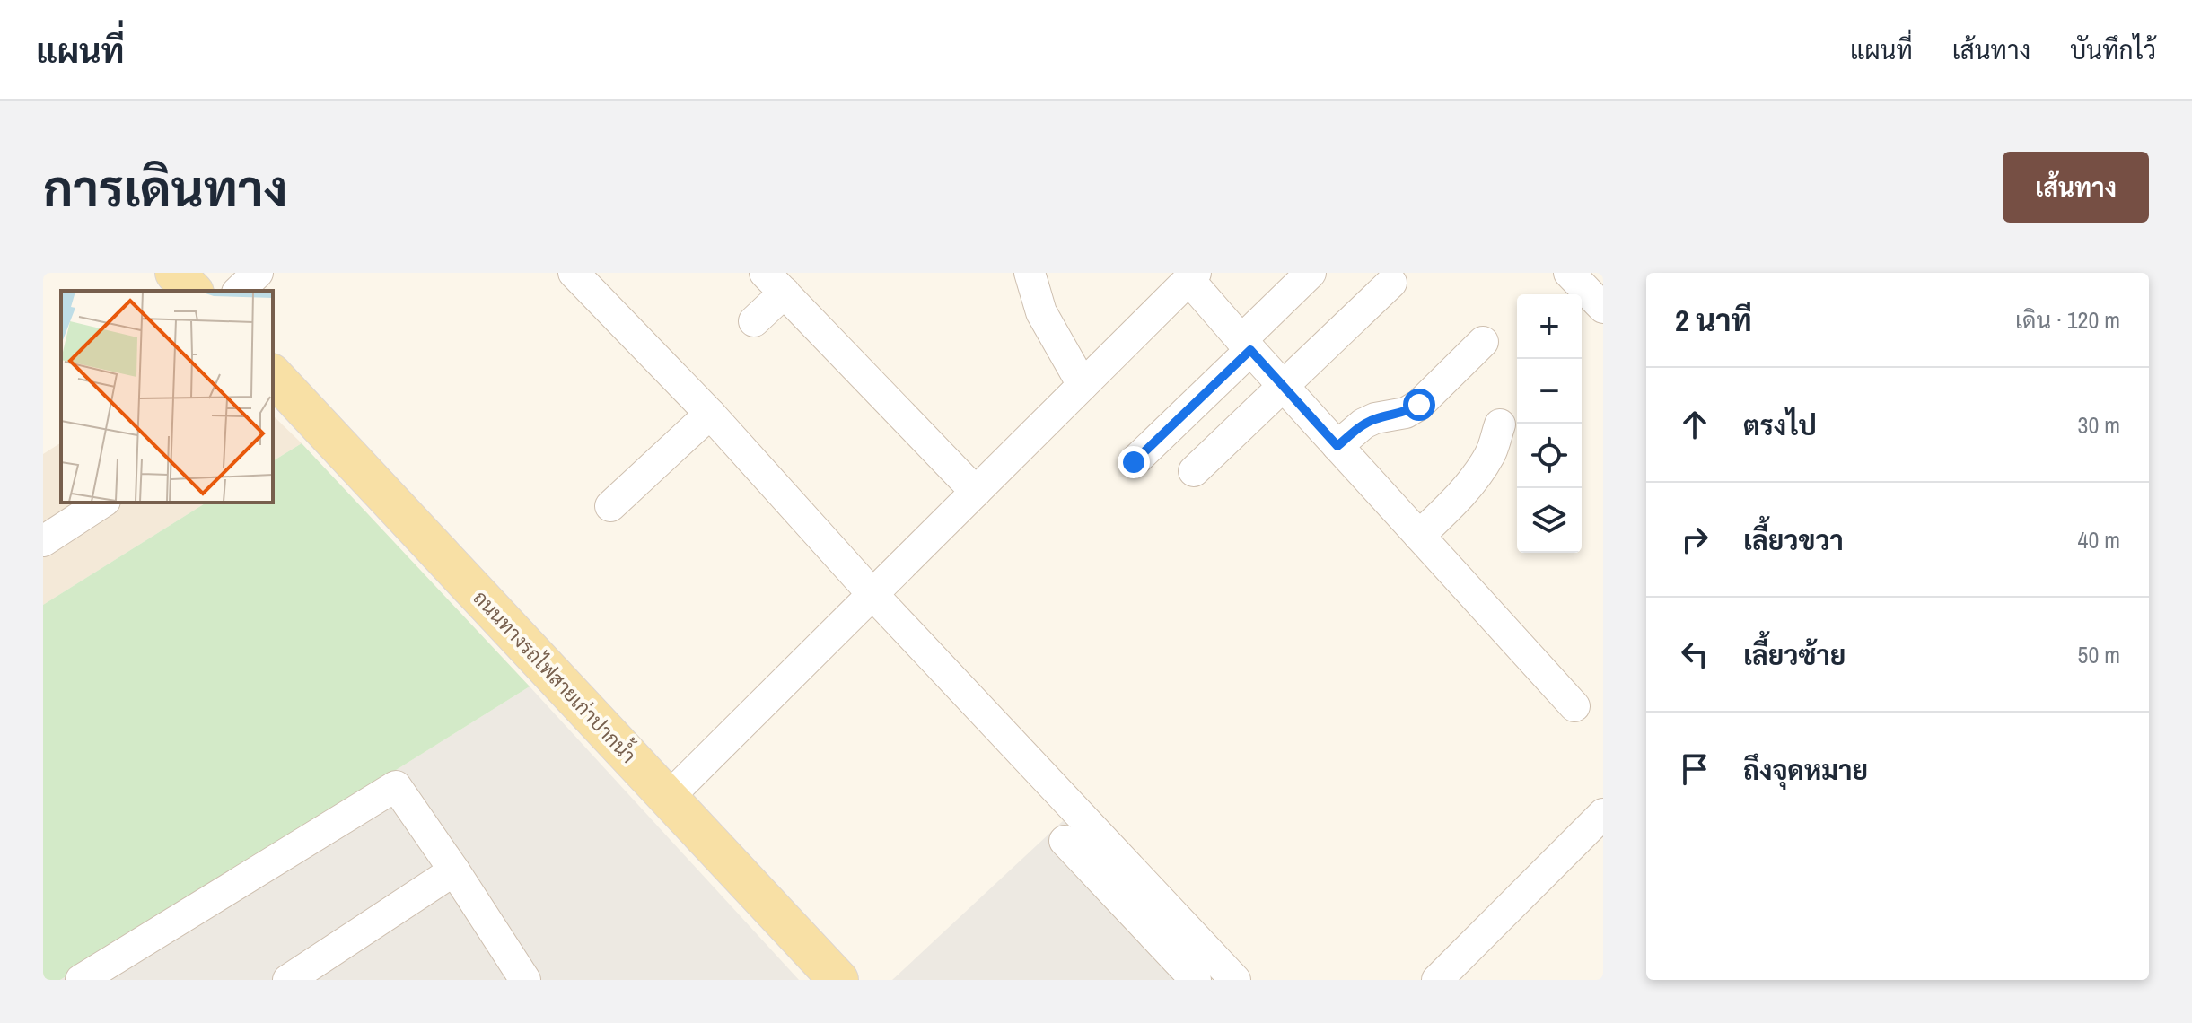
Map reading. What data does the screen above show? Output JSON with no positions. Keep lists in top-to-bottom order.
{
  "streets": {
    "main road": ["ถนนทางรถไฟสายเก่าปากน้ำ"]
  },
  "page": {
    "header": "แผนที่",
    "nav": ["แผนที่", "เส้นทาง", "บันทึกไว้"],
    "buttons": "เส้นทาง",
    "title": "การเดินทาง",
    "heading": ["2 นาที", "เดิน · 120 m"],
    "map_buttons": ["+", "−"],
    "list": [
      ["ตรงไป", "30 m"],
      ["เลี้ยวขวา", "40 m"],
      ["เลี้ยวซ้าย", "50 m"],
      "ถึงจุดหมาย"
    ]
  }
}
